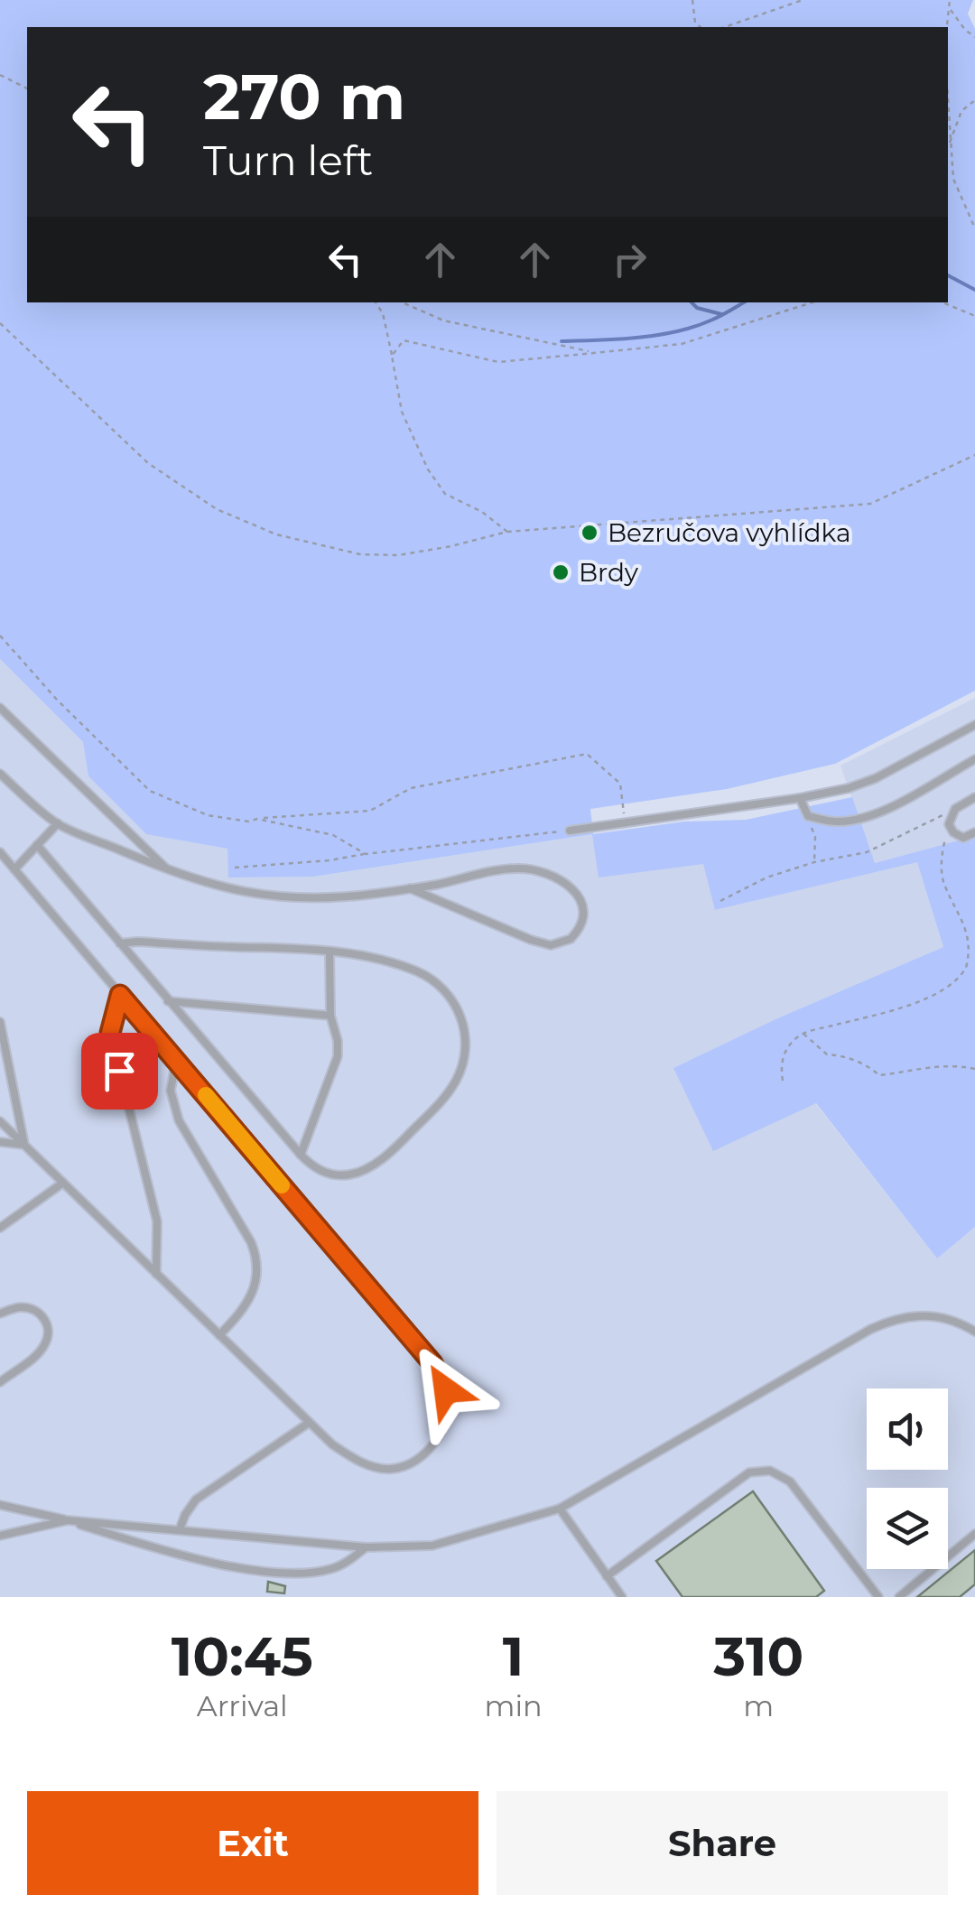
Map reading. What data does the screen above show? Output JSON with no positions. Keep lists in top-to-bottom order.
{
  "places": ["Bezručova vyhlídka", "Brdy"],
  "page": {
    "turn": ["270 m", "Turn left"],
    "eta": [
      "10:45",
      "Arrival",
      "1",
      "min",
      "310",
      "m"
    ],
    "buttons": ["Exit", "Share"]
  }
}
